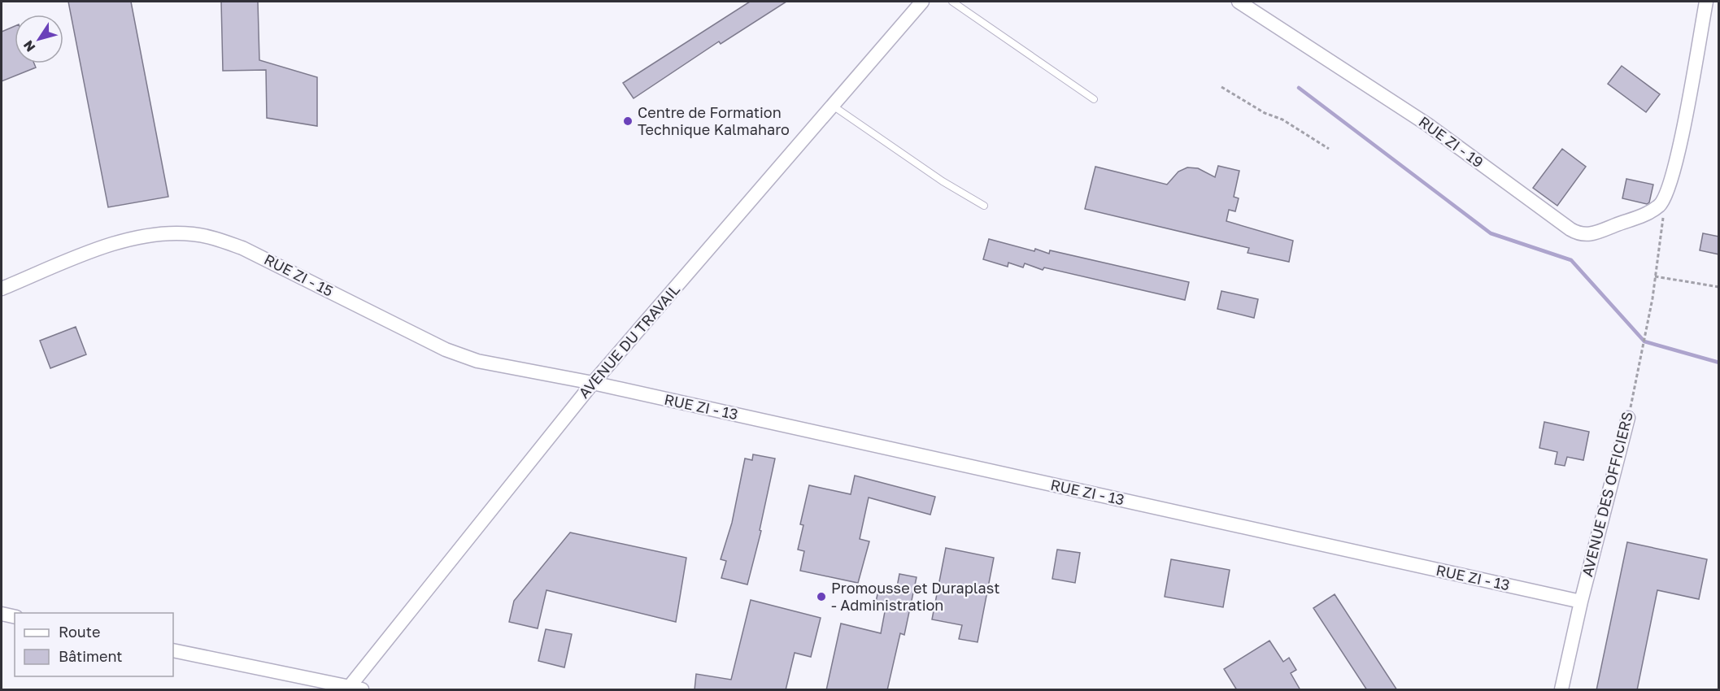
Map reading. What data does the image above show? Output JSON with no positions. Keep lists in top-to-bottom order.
{
  "streets": {
    "street": [
      "RUE ZI - 19",
      "RUE ZI - 15",
      "AVENUE DU TRAVAIL",
      "RUE ZI - 13",
      "AVENUE DES OFFICIERS"
    ]
  },
  "crossings": [
    ["RUE ZI - 15", "AVENUE DU TRAVAIL"],
    ["RUE ZI - 15", "RUE ZI - 13"],
    ["AVENUE DU TRAVAIL", "RUE ZI - 13"],
    ["RUE ZI - 13", "AVENUE DES OFFICIERS"]
  ],
  "places": ["Centre de Formation Technique Kalmaharo", "Promousse et Duraplast - Administration"],
  "legend": ["Route", "Bâtiment"],
  "north": "bottom left"
}
